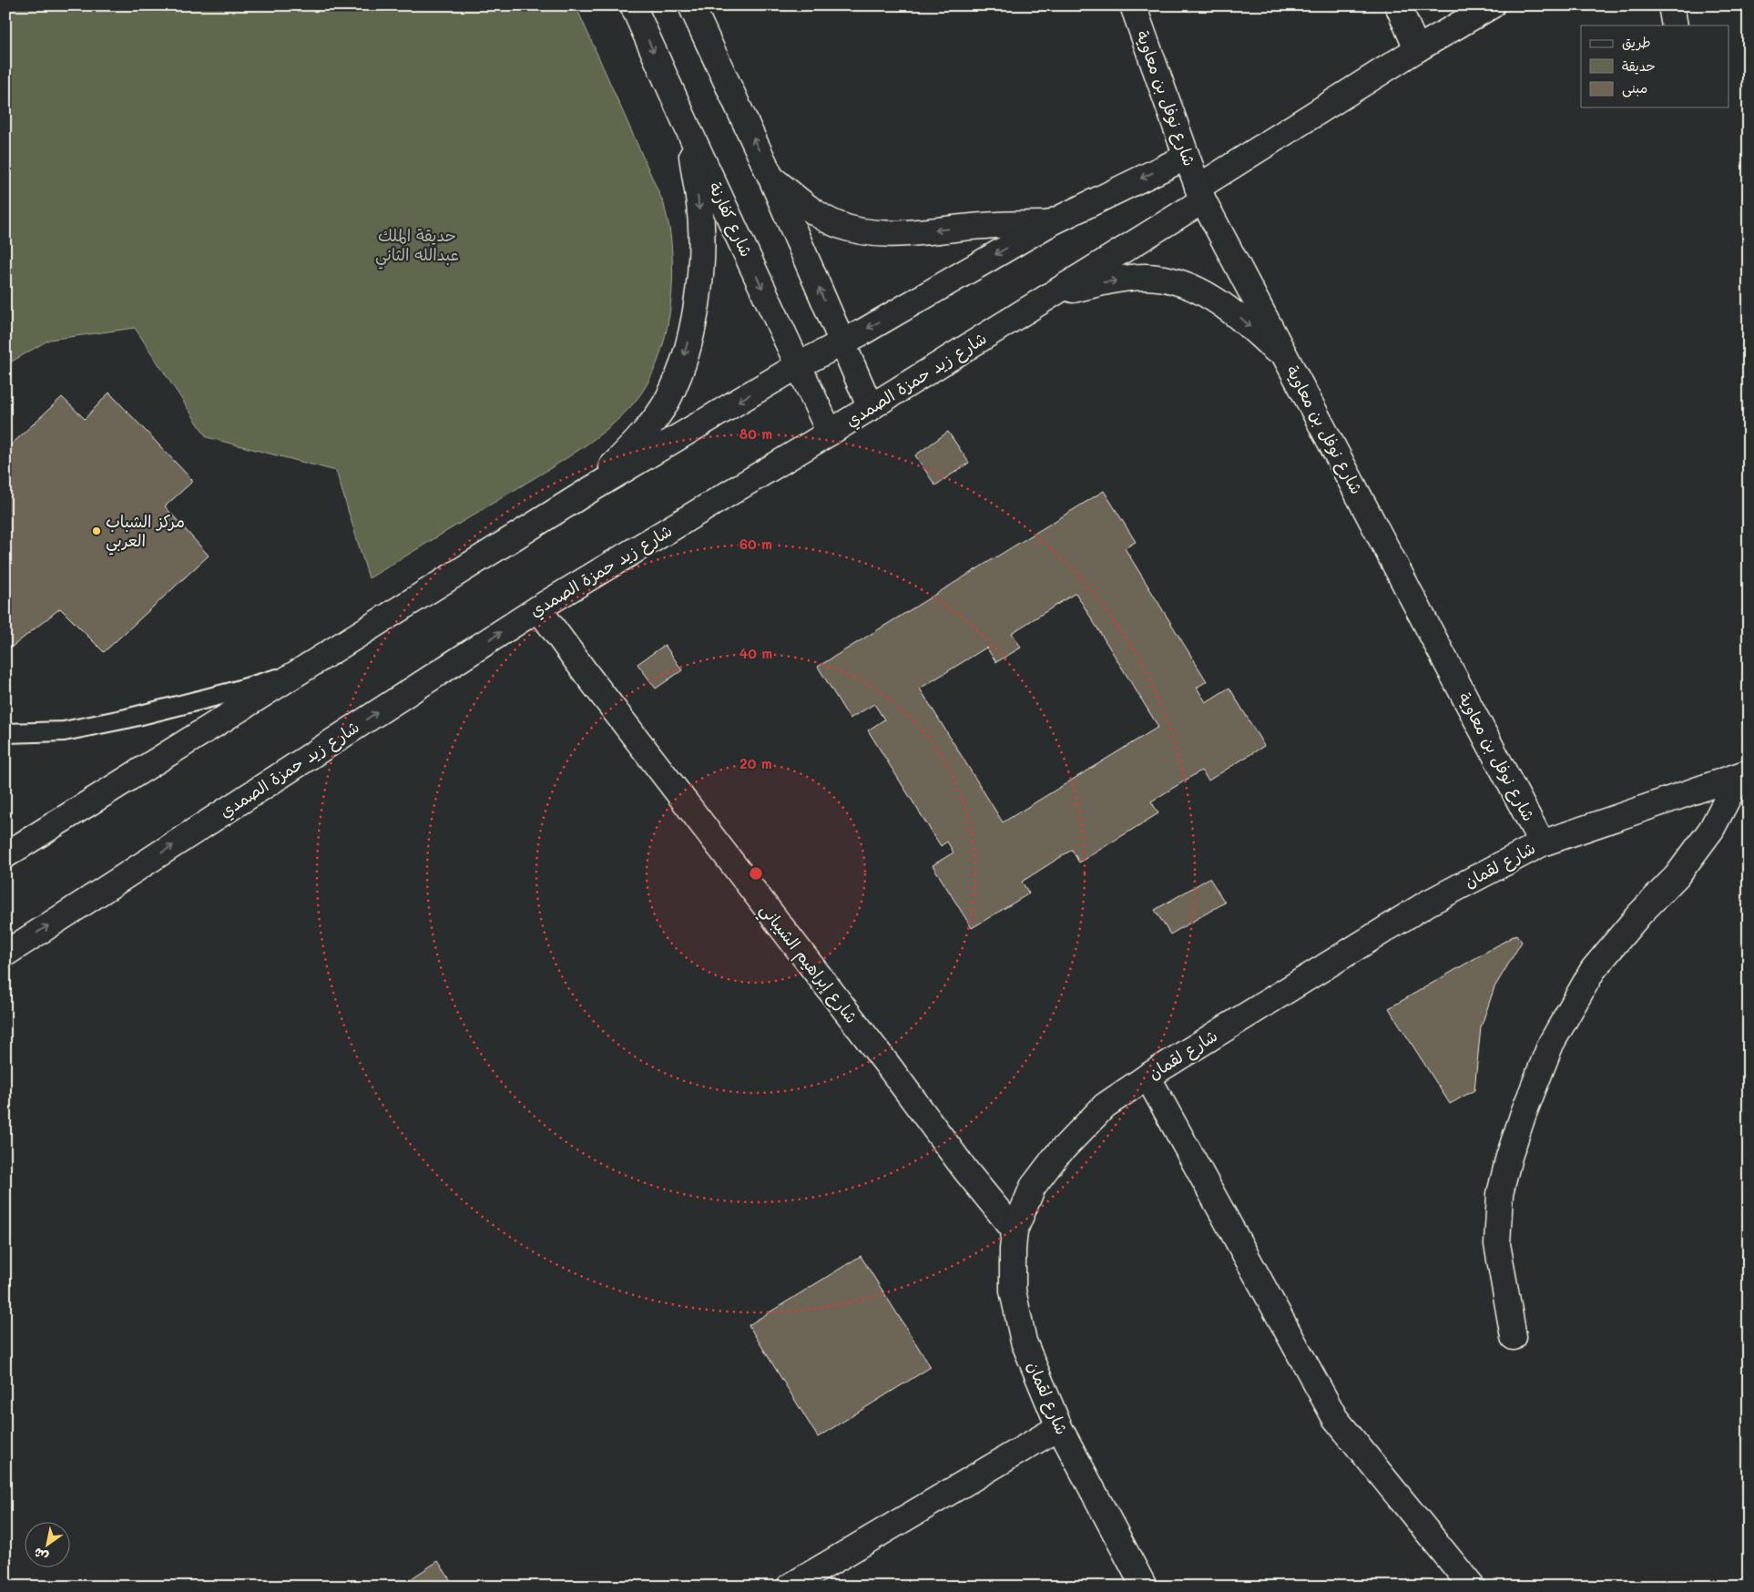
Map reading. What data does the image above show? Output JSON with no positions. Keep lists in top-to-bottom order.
{
  "streets": {
    "street": [
      "شارع نوفل بن معاوية",
      "شارع كفارنة",
      "شارع زيد حمزة الصمدي",
      "شارع لقمان",
      "شارع إبراهيم الشيباني"
    ]
  },
  "crossings": [
    ["شارع نوفل بن معاوية", "شارع زيد حمزة الصمدي"],
    ["شارع نوفل بن معاوية", "شارع لقمان"],
    ["شارع كفارنة", "شارع زيد حمزة الصمدي"],
    ["شارع زيد حمزة الصمدي", "شارع إبراهيم الشيباني"],
    ["شارع لقمان", "شارع إبراهيم الشيباني"]
  ],
  "parks": ["حديقة الملك عبدالله الثاني"],
  "places": ["مركز الشباب العربي"],
  "legend": ["طريق", "حديقة", "مبنى"],
  "north": "bottom left",
  "rings": [
    "80 m",
    "60 m",
    "40 m",
    "20 m"
  ]
}
